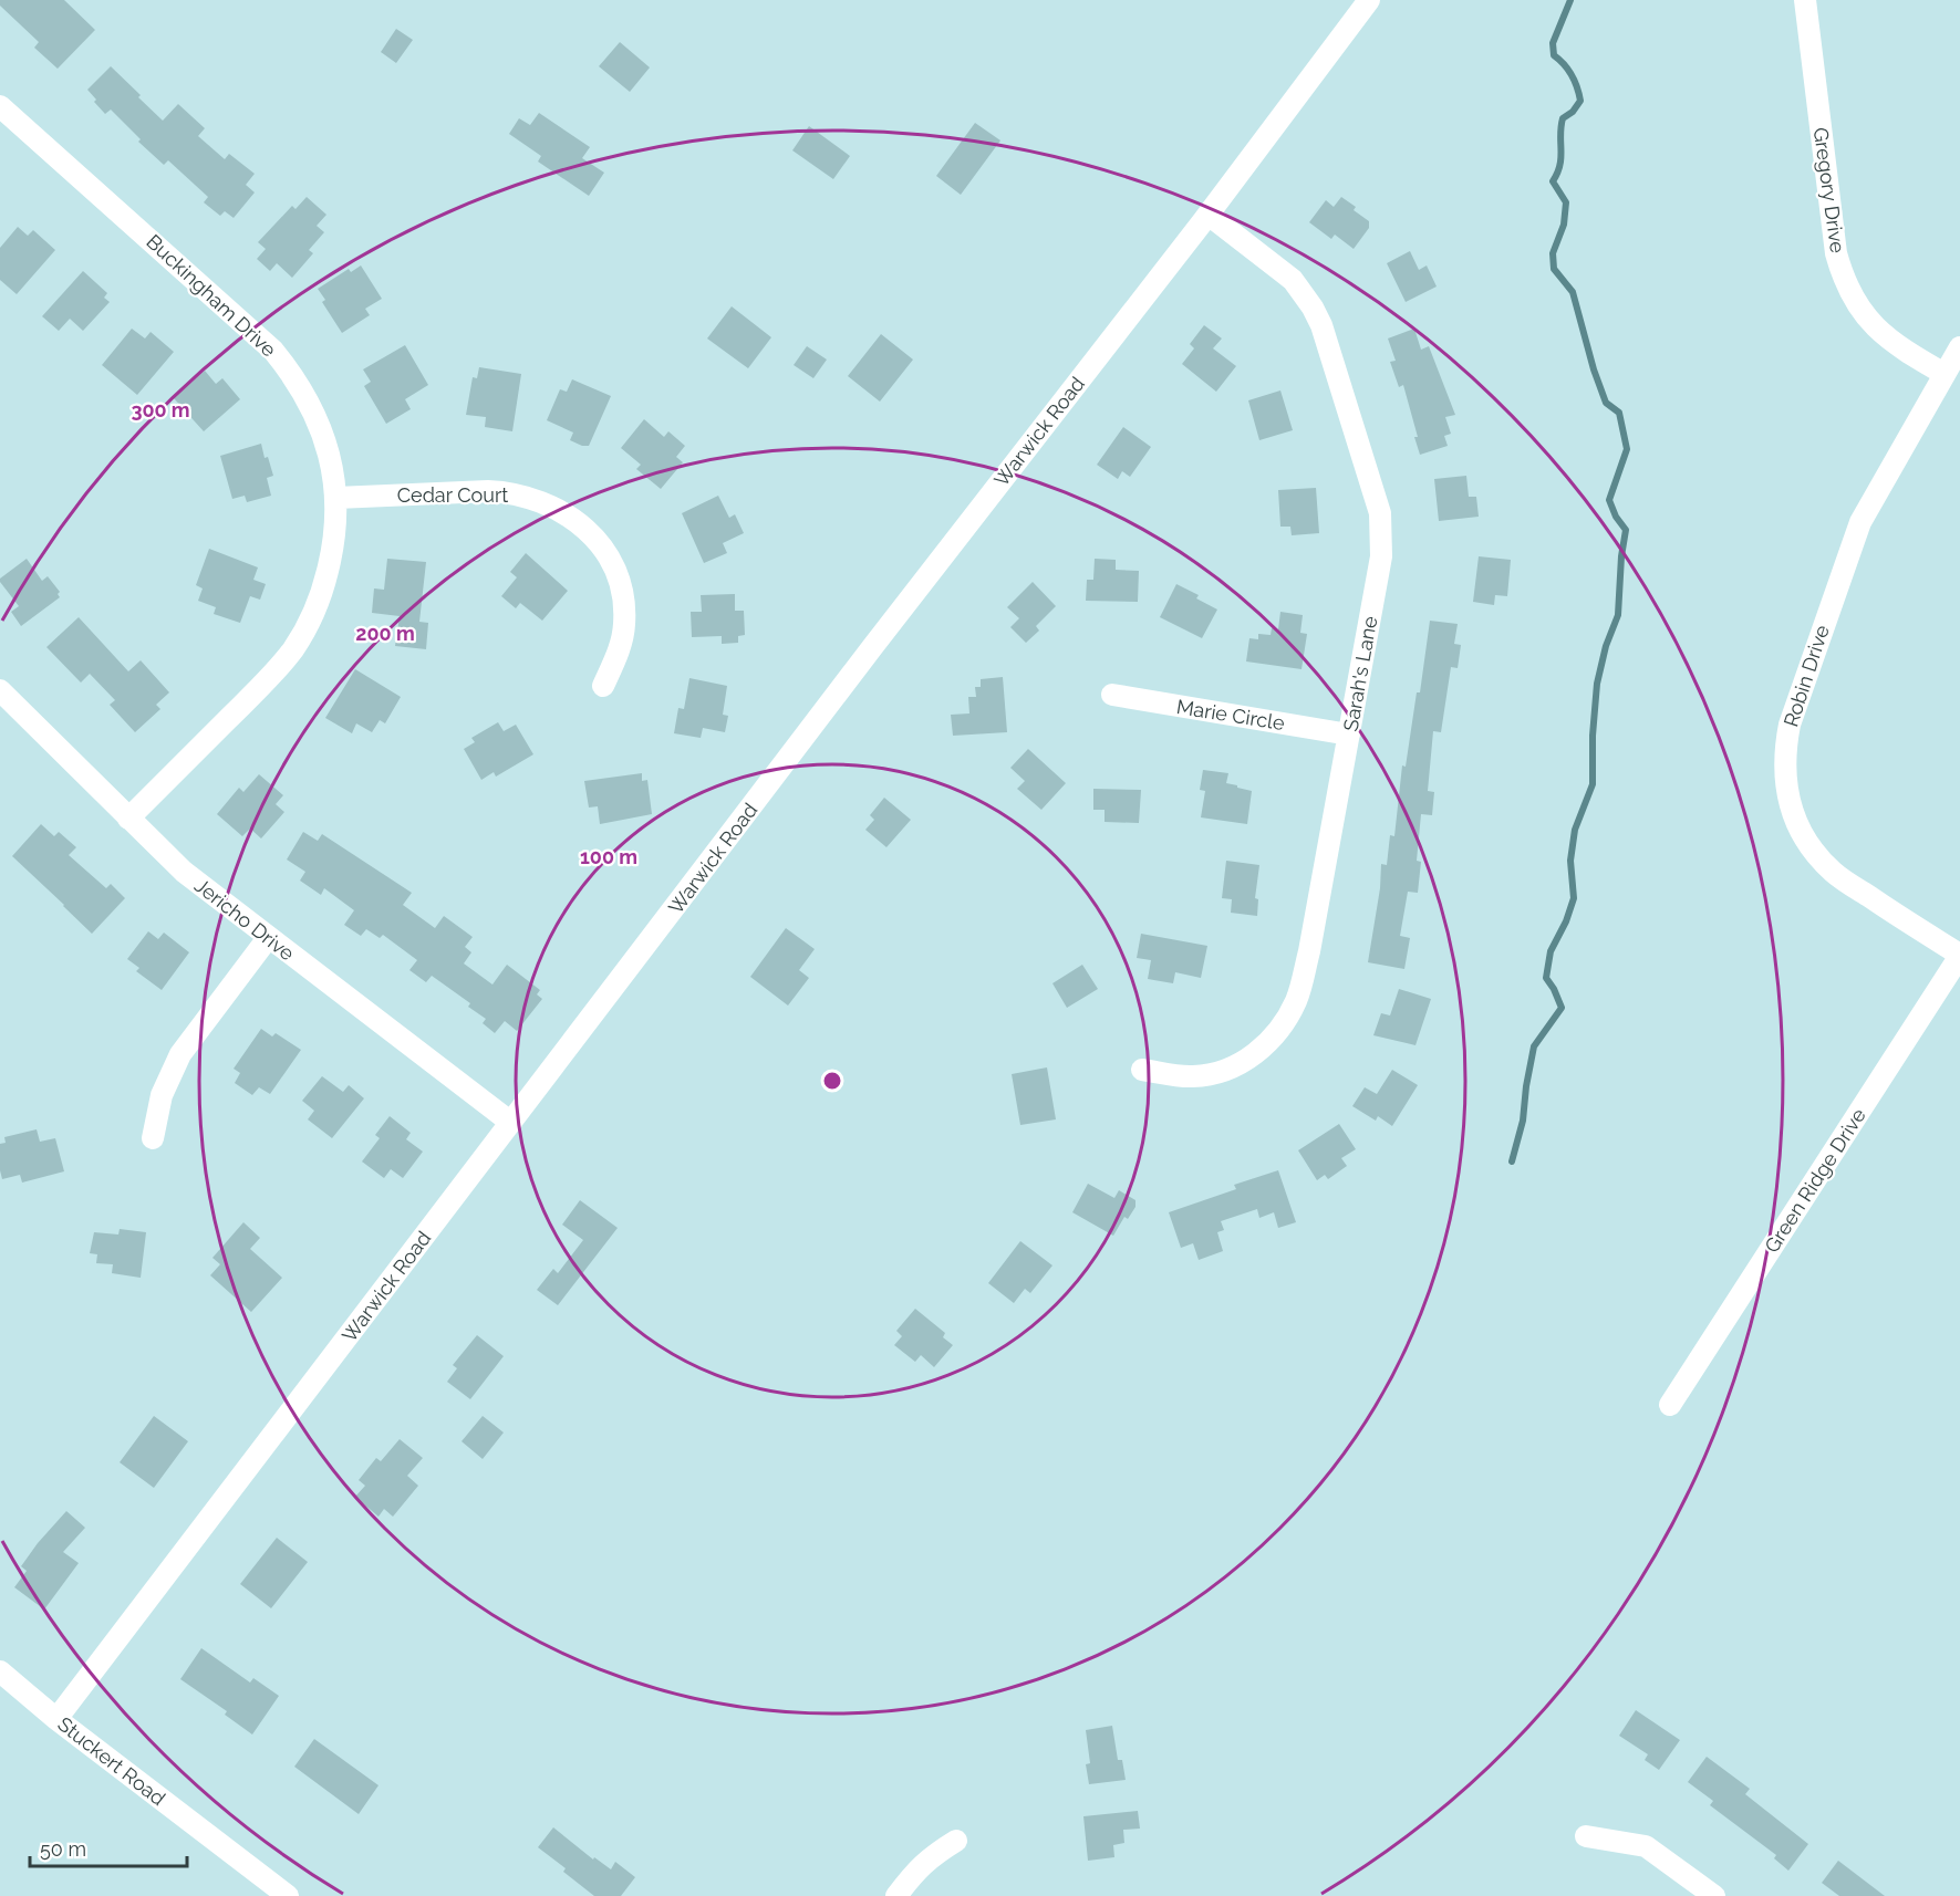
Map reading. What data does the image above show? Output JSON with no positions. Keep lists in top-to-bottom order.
{
  "streets": {
    "street": [
      "Gregory Drive",
      "Buckingham Drive",
      "Warwick Road",
      "Cedar Court",
      "Sarah's Lane",
      "Robin Drive",
      "Marie Circle",
      "Jericho Drive",
      "Green Ridge Drive",
      "Stuckert Road"
    ]
  },
  "crossings": [
    ["Gregory Drive", "Robin Drive"],
    ["Buckingham Drive", "Cedar Court"],
    ["Buckingham Drive", "Jericho Drive"],
    ["Warwick Road", "Sarah's Lane"],
    ["Warwick Road", "Jericho Drive"],
    ["Warwick Road", "Stuckert Road"],
    ["Sarah's Lane", "Marie Circle"],
    ["Robin Drive", "Green Ridge Drive"]
  ],
  "scale_bar": "50 m",
  "rings": ["300 m", "200 m", "100 m"]
}
